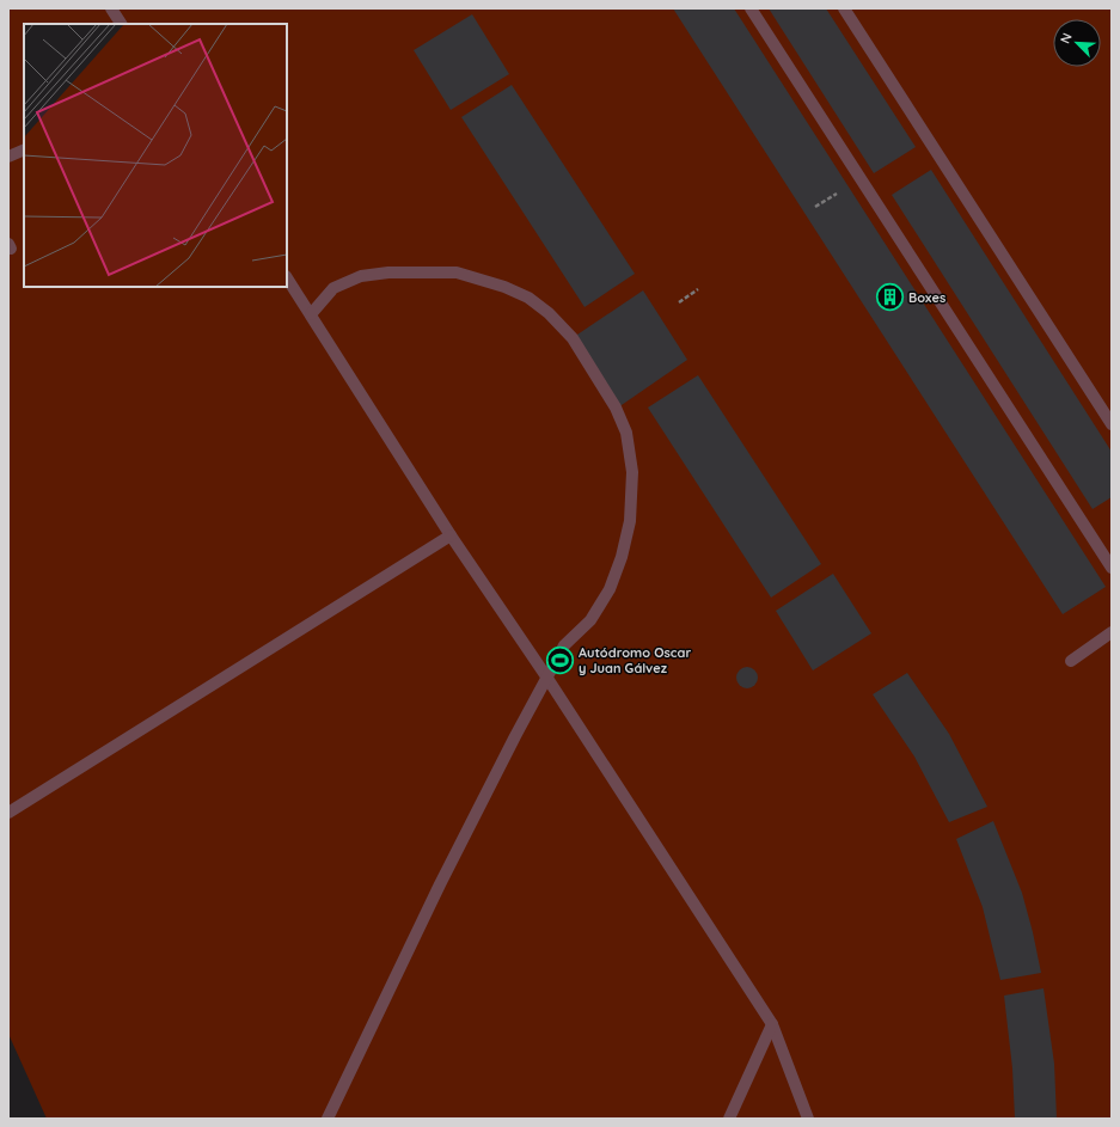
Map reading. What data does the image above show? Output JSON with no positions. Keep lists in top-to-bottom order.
{
  "places": {
    "building": ["Boxes"],
    "sports": ["Autódromo Oscar y Juan Gálvez"]
  },
  "north": "top left"
}
